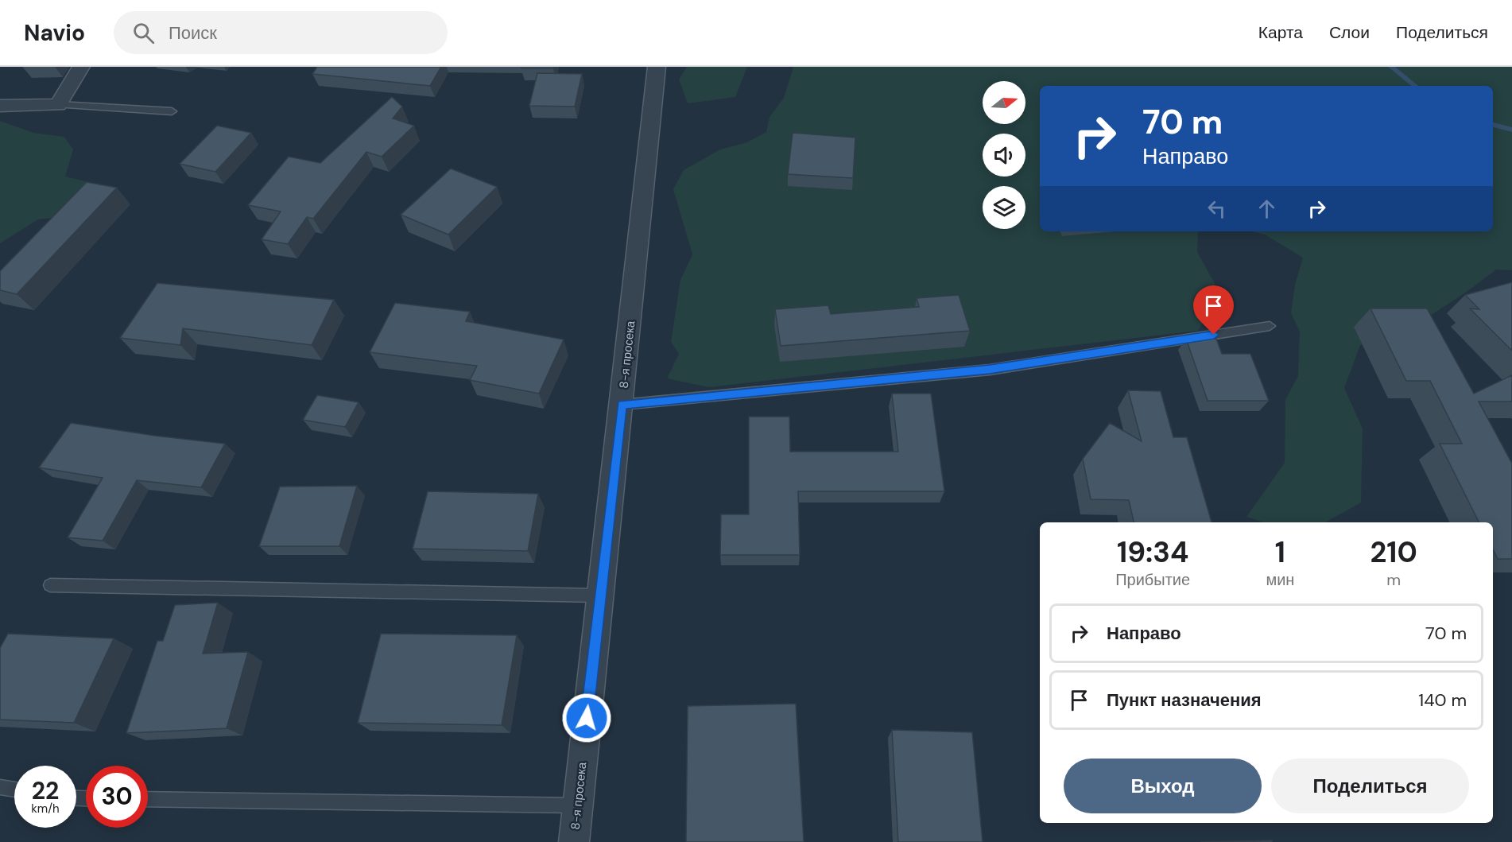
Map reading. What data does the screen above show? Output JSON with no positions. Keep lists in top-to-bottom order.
{
  "streets": {
    "street": ["8-я просека"]
  },
  "north": "right",
  "page": {
    "header": "Navio",
    "search": "Поиск",
    "nav": ["Карта", "Слои", "Поделиться"],
    "turn": ["70 m", "Направо"],
    "eta": [
      "19:34",
      "Прибытие",
      "1",
      "мин",
      "210",
      "m"
    ],
    "list": [
      {
        "name": "Направо",
        "value": "70 m"
      },
      {
        "name": "Пункт назначения",
        "value": "140 m"
      }
    ],
    "buttons": ["Выход", "Поделиться"],
    "speed": "22 km/h",
    "limit": "30"
  }
}
